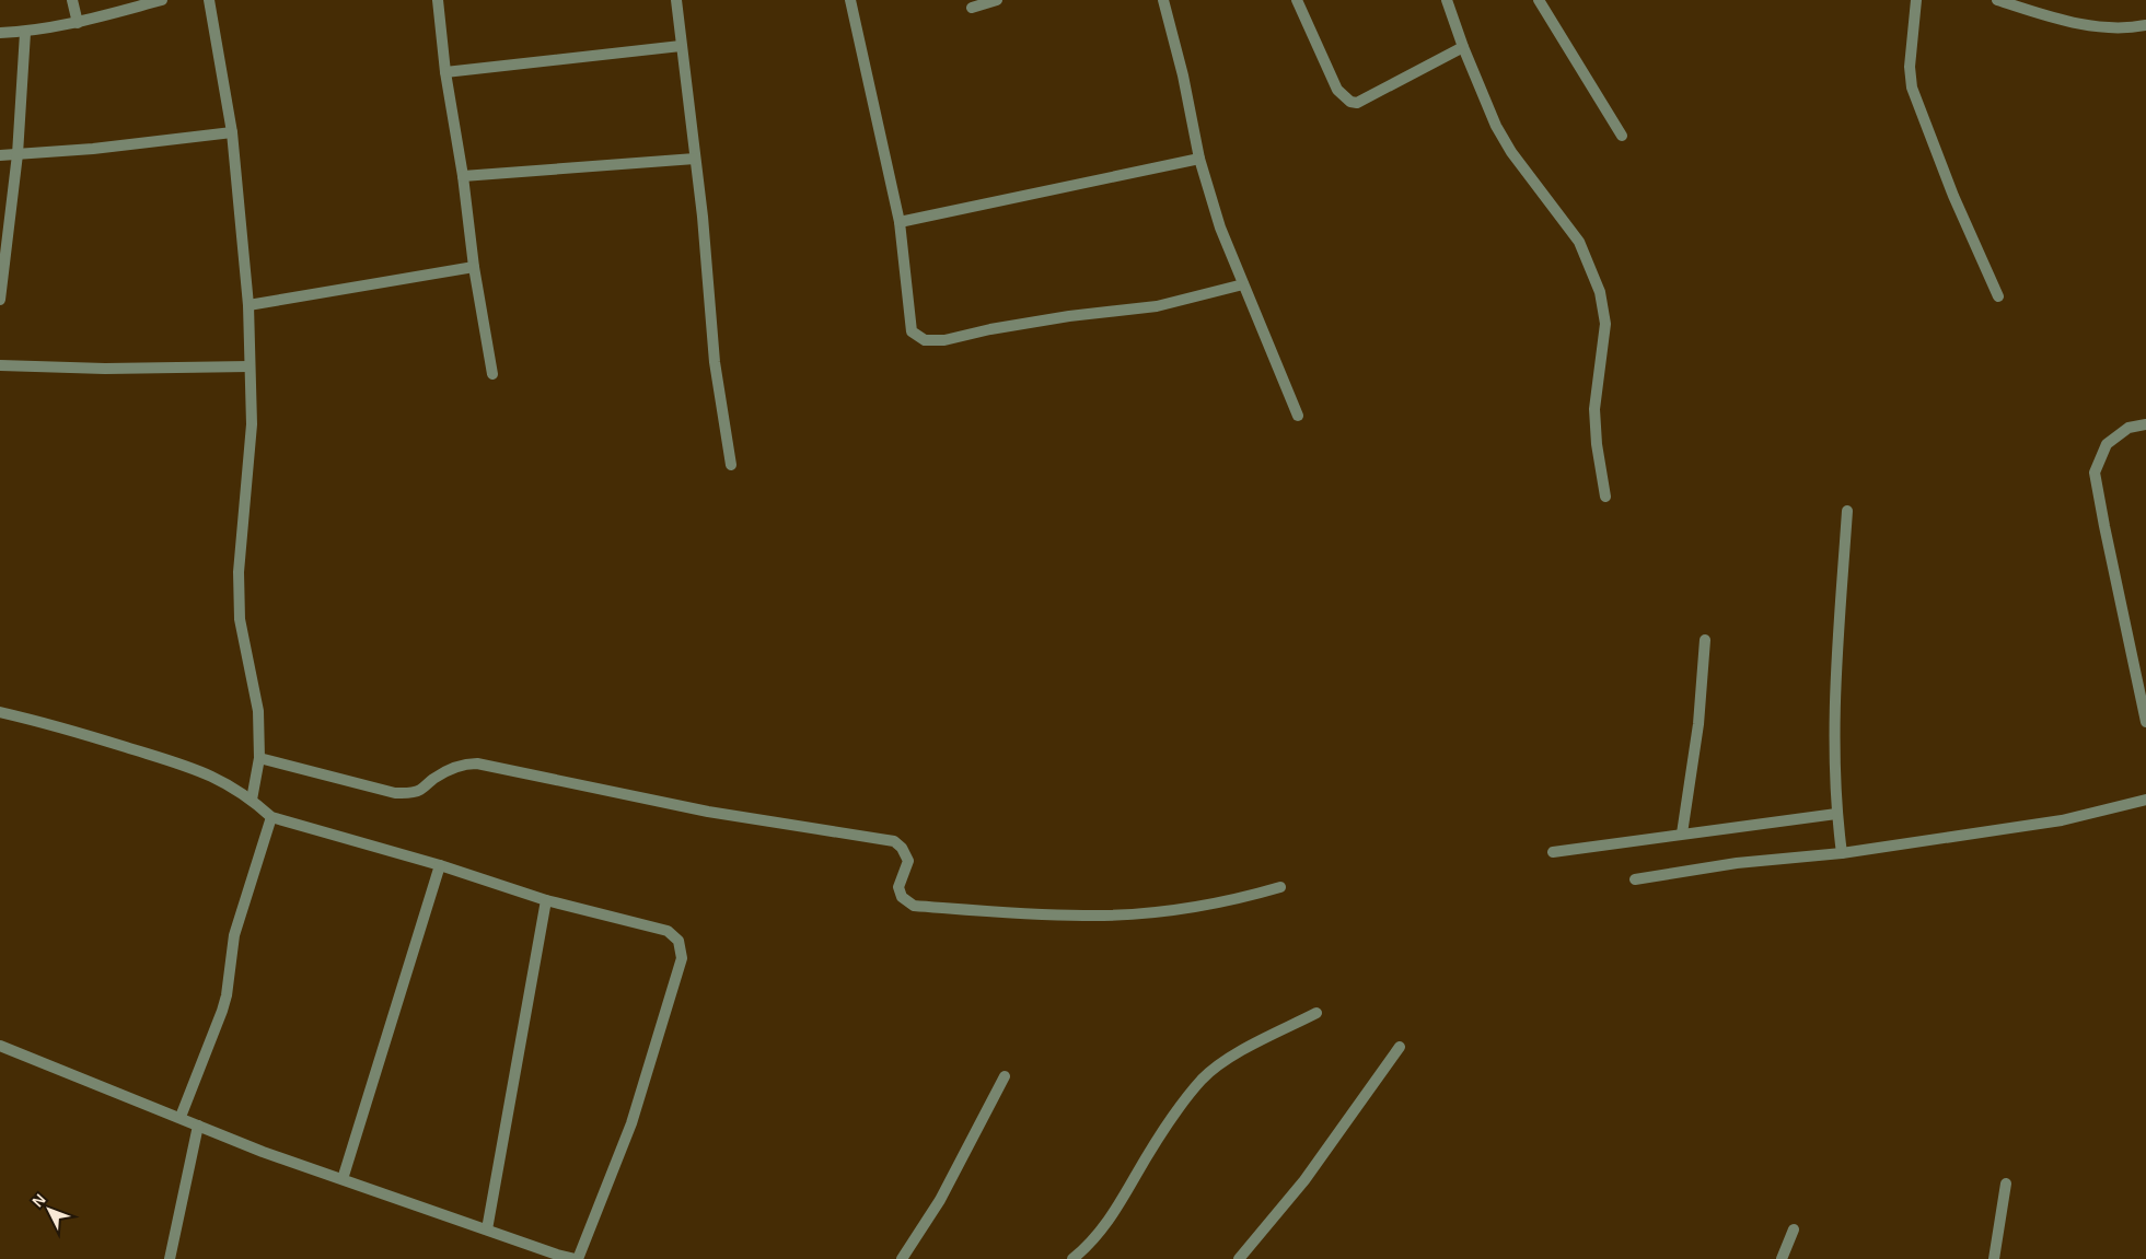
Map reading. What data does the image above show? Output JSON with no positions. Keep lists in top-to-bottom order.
{
  "north": "top left"
}
